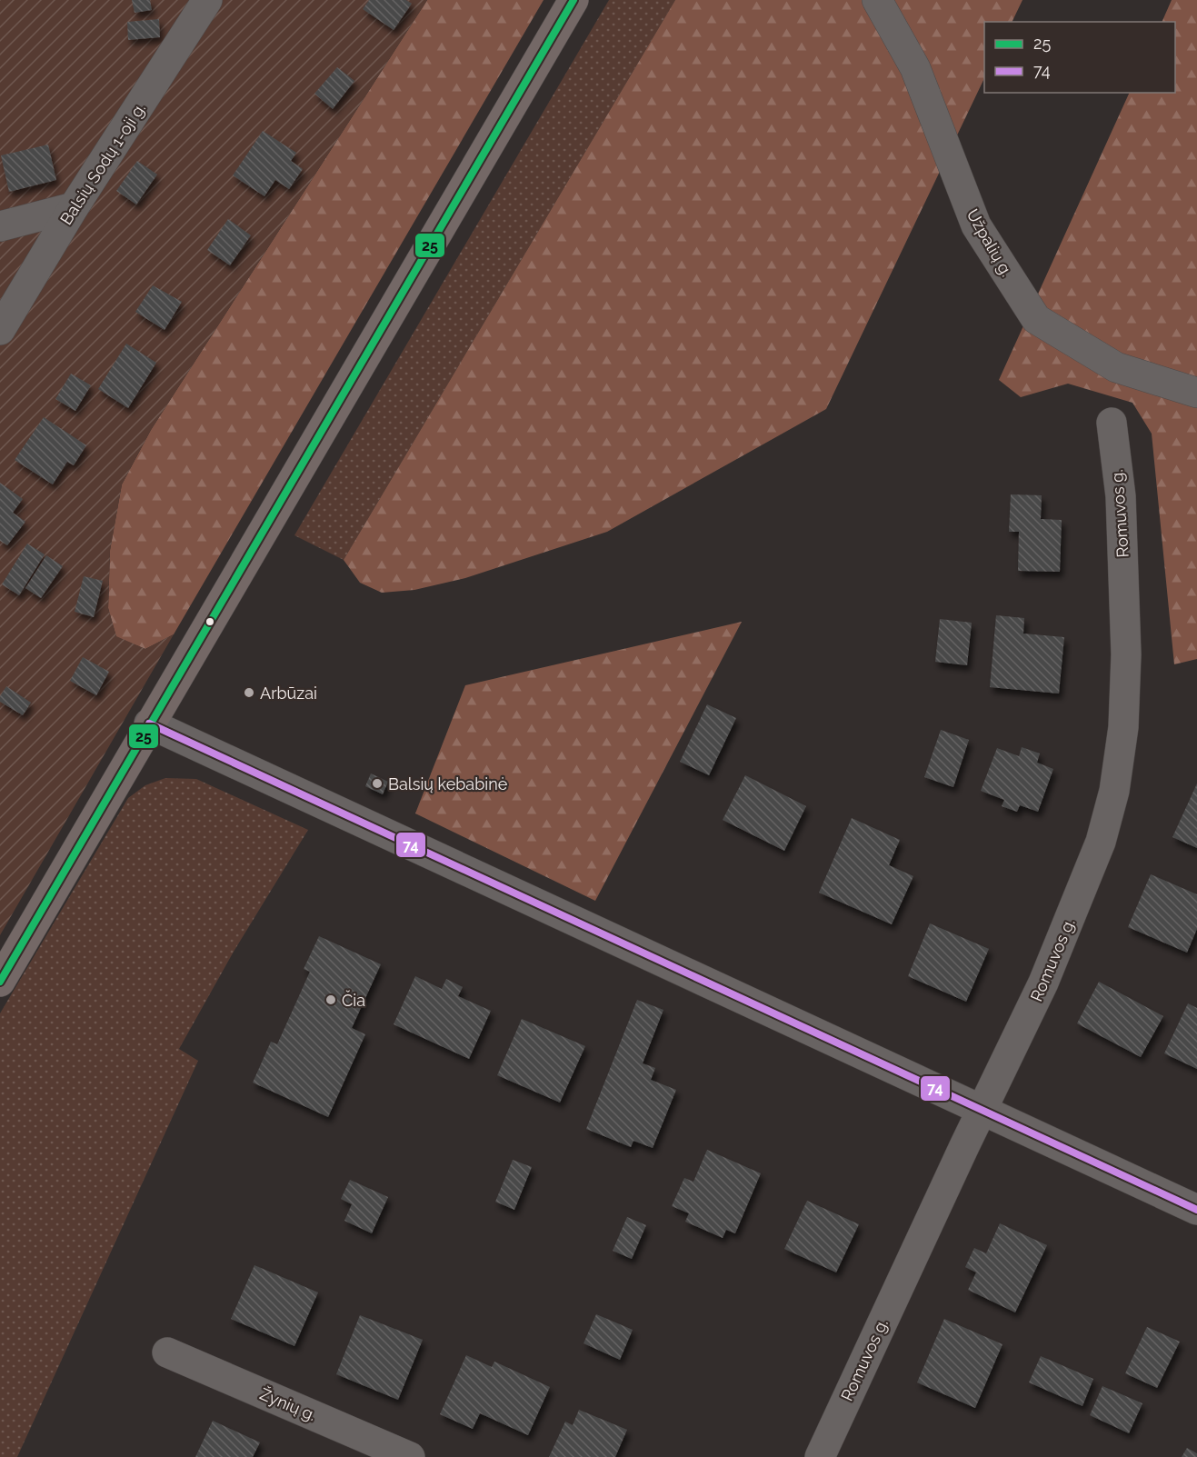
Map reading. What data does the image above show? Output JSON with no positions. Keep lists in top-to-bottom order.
{
  "streets": {
    "street": [
      "Balsių Sodų 1-oji g.",
      "Užpalių g.",
      "Romuvos g.",
      "Žynių g."
    ]
  },
  "places": ["Arbūzai", "Balsių kebabinė", "Čia"],
  "lines": ["transit line 25", "transit line 74"],
  "legend": ["25", "74"]
}
